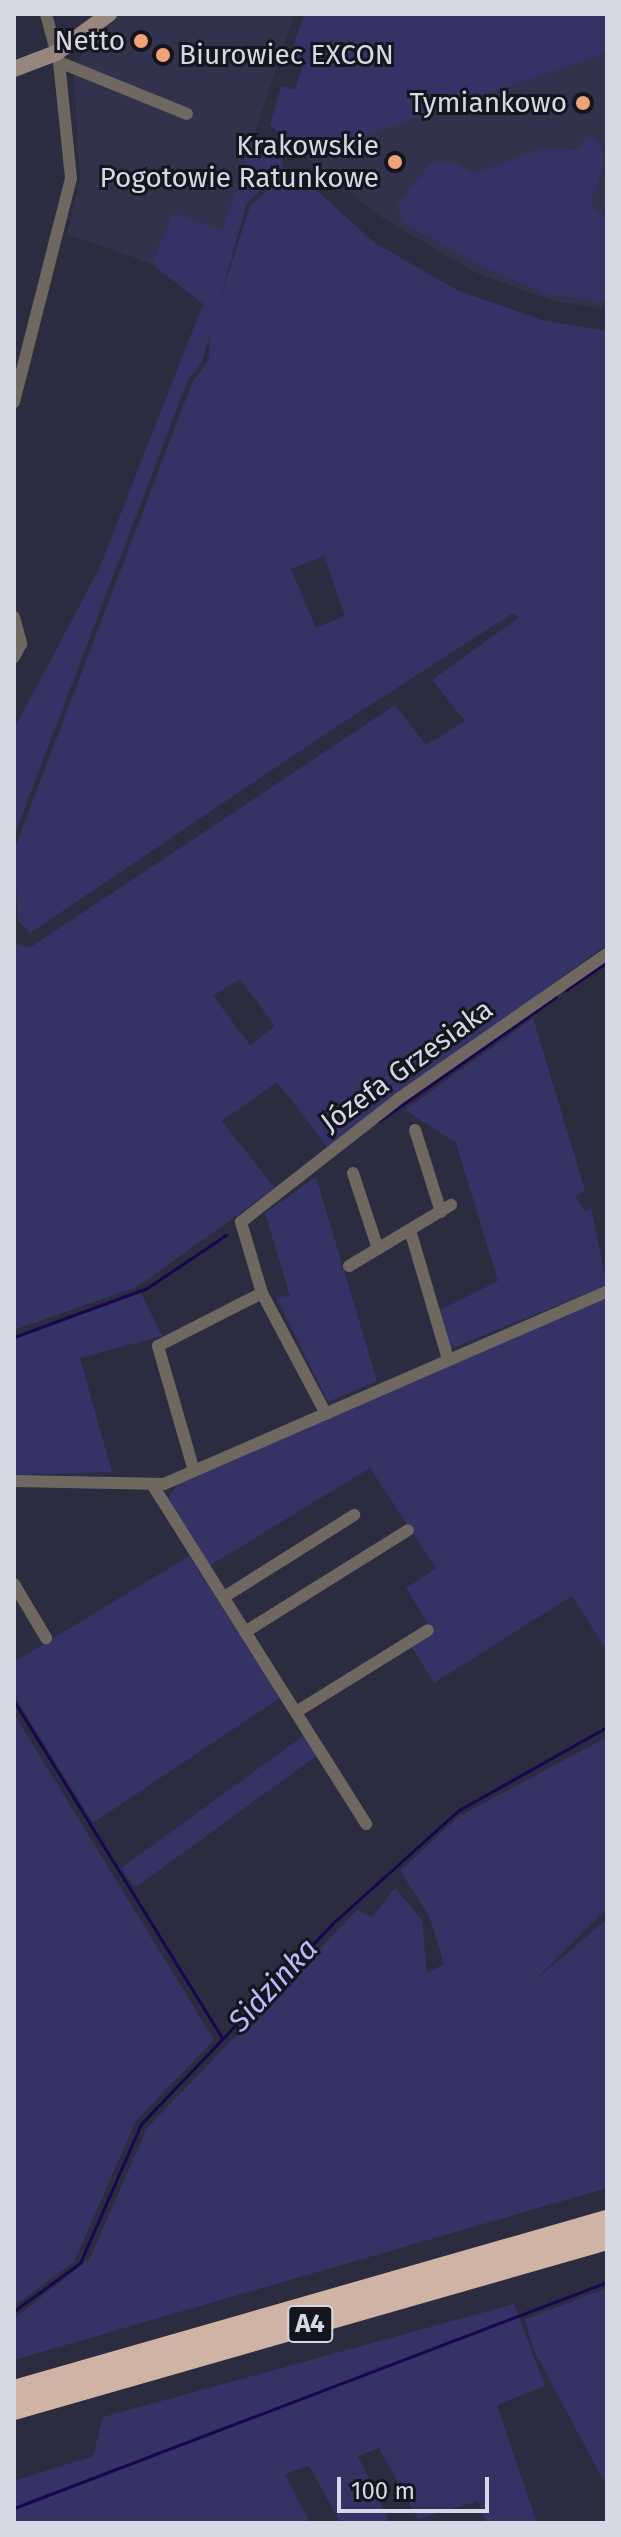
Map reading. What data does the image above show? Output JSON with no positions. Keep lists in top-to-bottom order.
{
  "streets": {
    "highway": ["A4"],
    "street": ["Józefa Grzesiaka"]
  },
  "water": ["Sidzinka"],
  "places": [
    "Netto",
    "Biurowiec EXCON",
    "Tymiankowo",
    "Krakowskie Pogotowie Ratunkowe"
  ],
  "scale_bar": "100 m"
}
